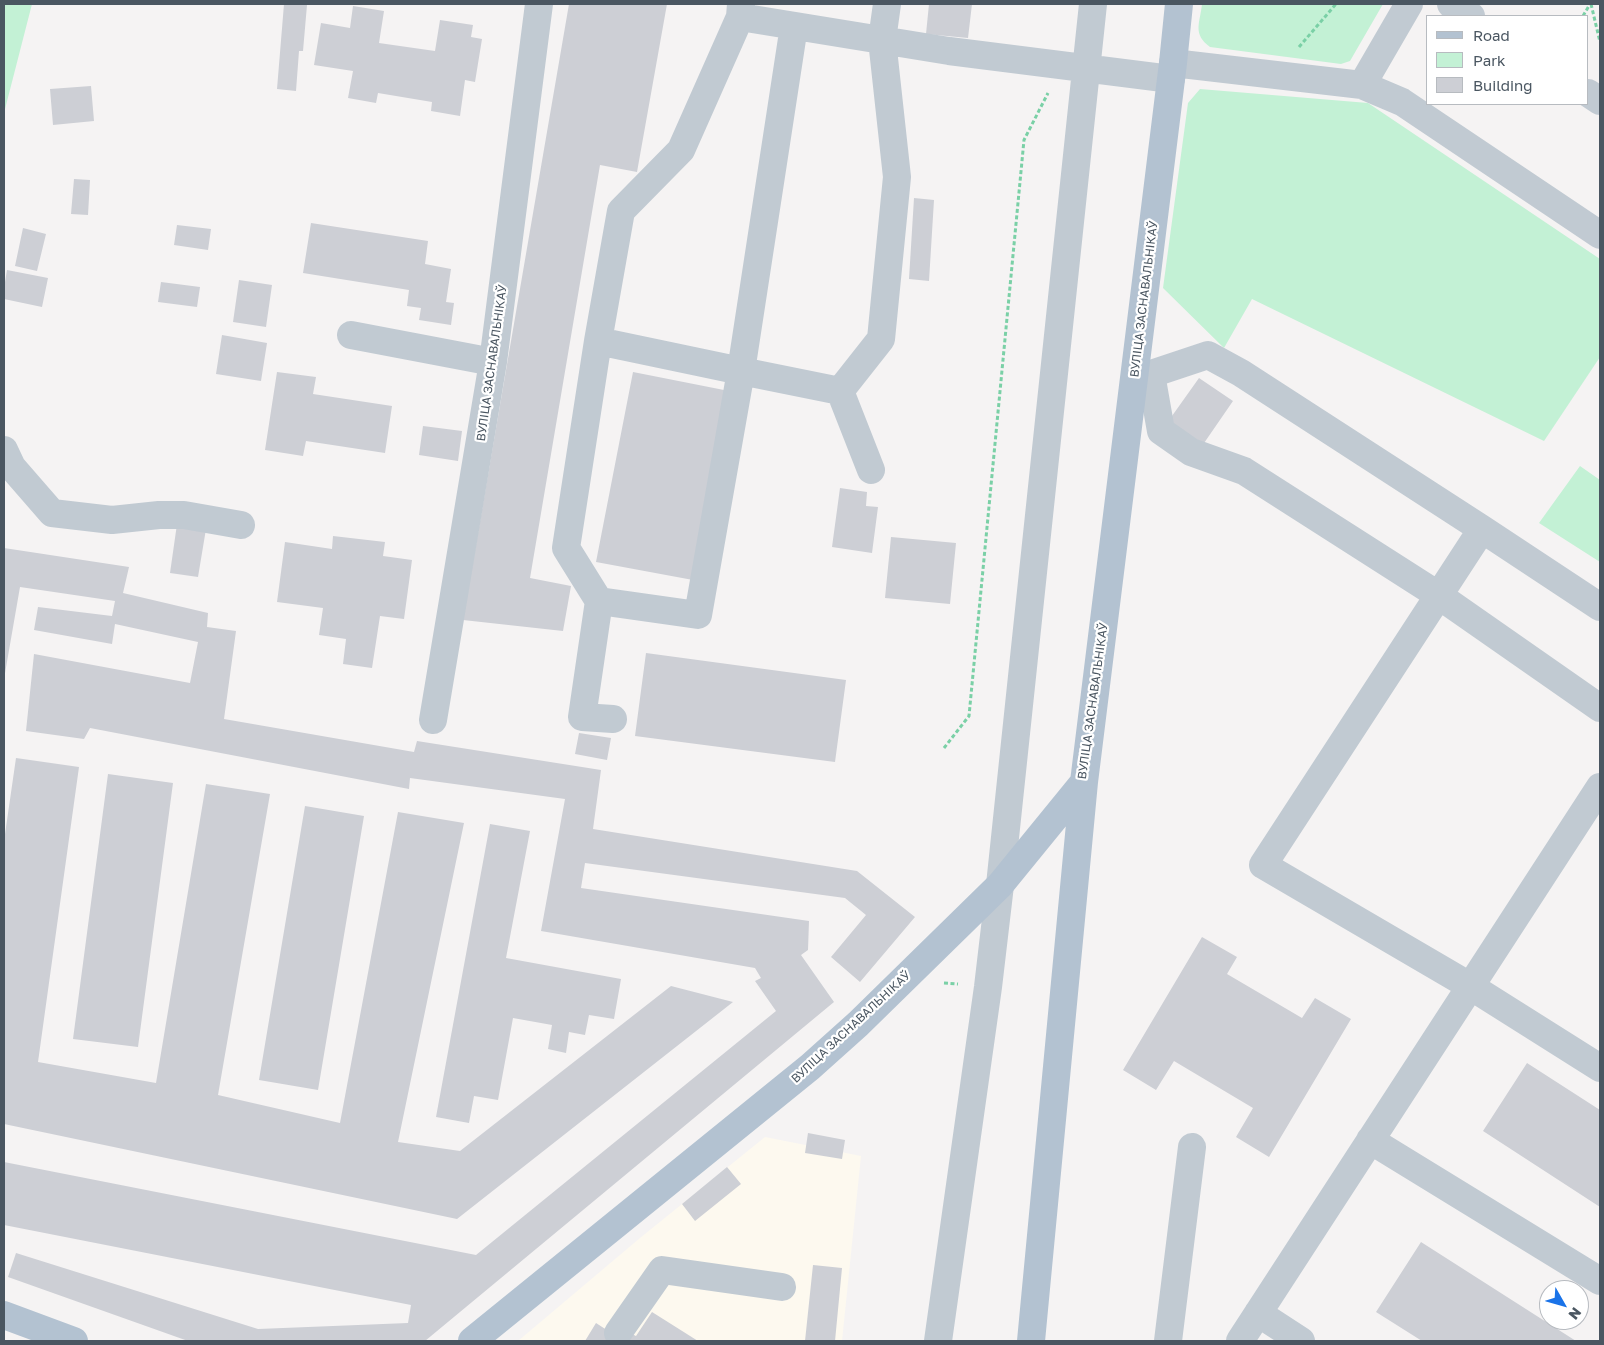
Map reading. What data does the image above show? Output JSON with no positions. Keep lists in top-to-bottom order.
{
  "streets": {
    "main road": ["ВУЛІЦА ЗАСНАВАЛЬНІКАЎ"]
  },
  "legend": ["Road", "Park", "Building"],
  "north": "bottom right"
}
